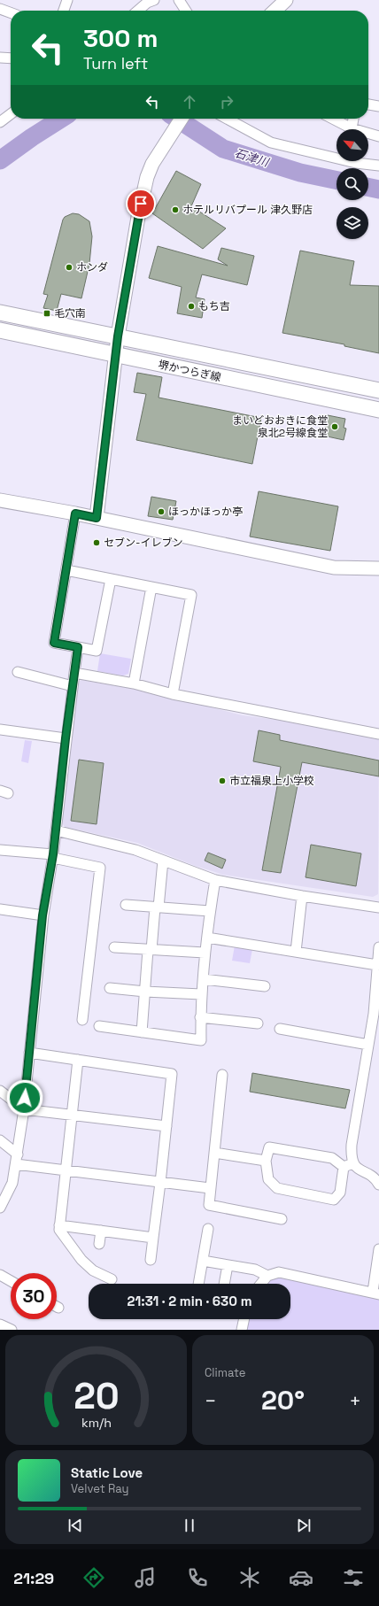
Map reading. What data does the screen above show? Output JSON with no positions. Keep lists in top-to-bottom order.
{
  "streets": {
    "main road": ["堺かつらぎ線"]
  },
  "water": ["石津川"],
  "places": {
    "other": [
      "ホテルリバプール 津久野店",
      "ホンダ",
      "もち吉",
      "まいどおおきに食堂 泉北2号線食堂",
      "ほっかほっか亭",
      "セブン-イレブン",
      "市立福泉上小学校"
    ],
    "transit": ["毛穴南"]
  },
  "north": "top left",
  "page": {
    "turn": ["300 m", "Turn left"],
    "limit": "30",
    "trip": "21:31 · 2 min · 630 m",
    "tile": "Climate",
    "heat": ["−", "20°", "+"],
    "song": ["Static Love", "Velvet Ray"],
    "tabs": "21:29",
    "gauge": ["20", "km/h"]
  }
}
